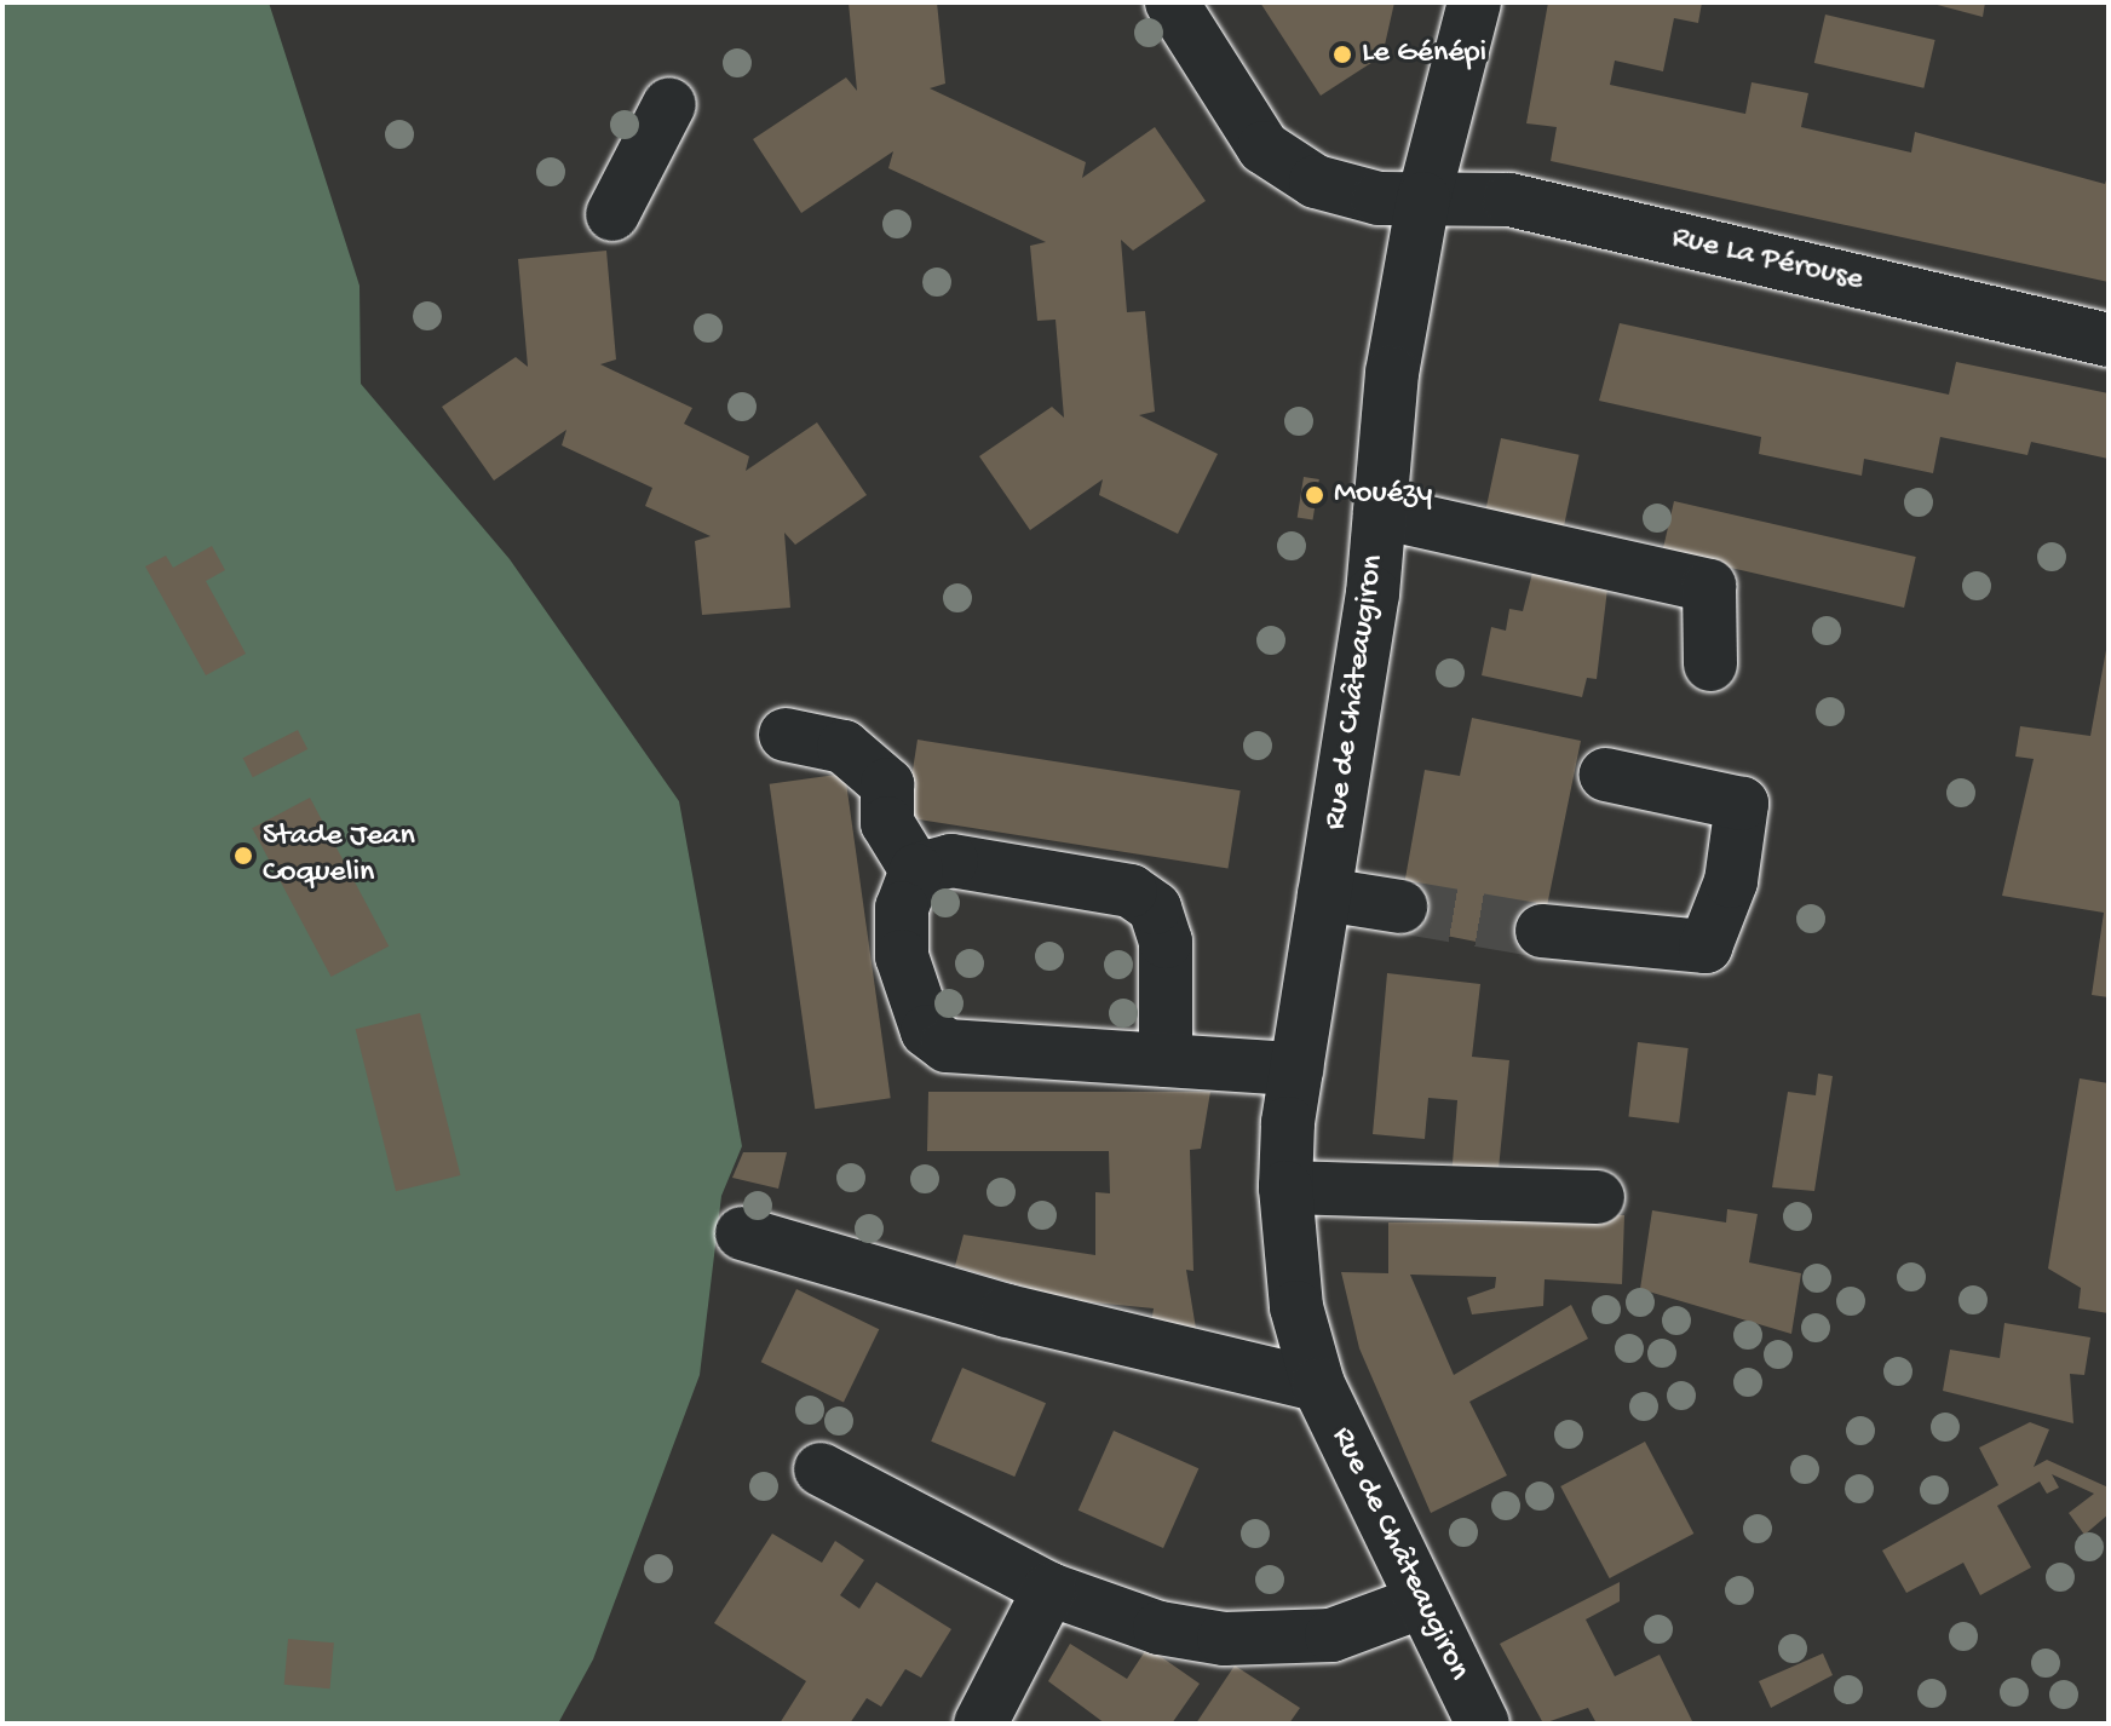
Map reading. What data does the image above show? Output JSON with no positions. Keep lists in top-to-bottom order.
{
  "streets": {
    "main road": ["Rue La Pérouse", "Rue de Châteaugiron"]
  },
  "crossings": [
    ["Rue La Pérouse", "Rue de Châteaugiron"]
  ],
  "places": ["Le Génépi", "Mouézy", "Stade Jean Coquelin"]
}
